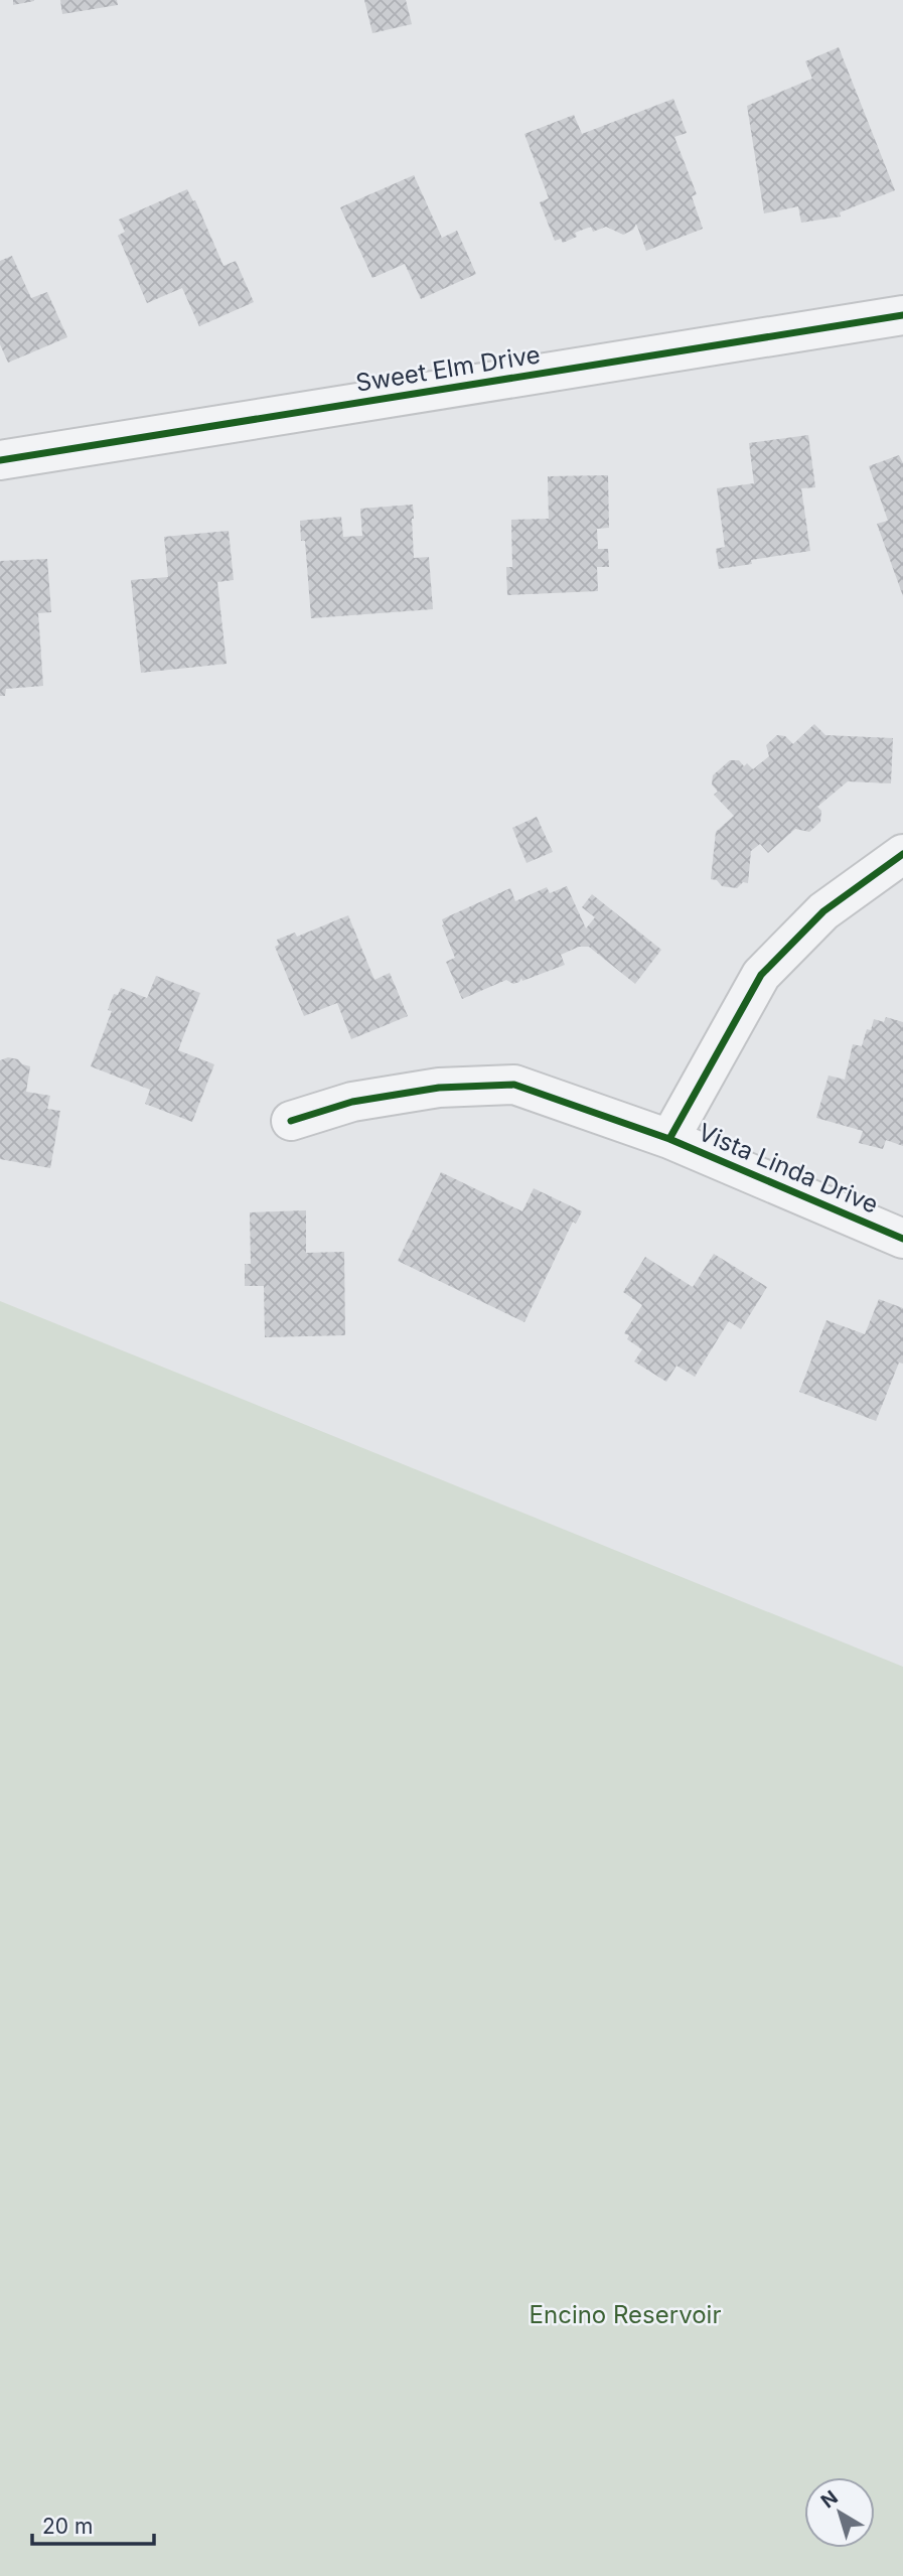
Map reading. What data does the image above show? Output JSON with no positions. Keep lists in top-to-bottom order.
{
  "streets": {
    "street": ["Sweet Elm Drive", "Vista Linda Drive"]
  },
  "parks": ["Encino Reservoir"],
  "scale_bar": "20 m",
  "north": "top left"
}
